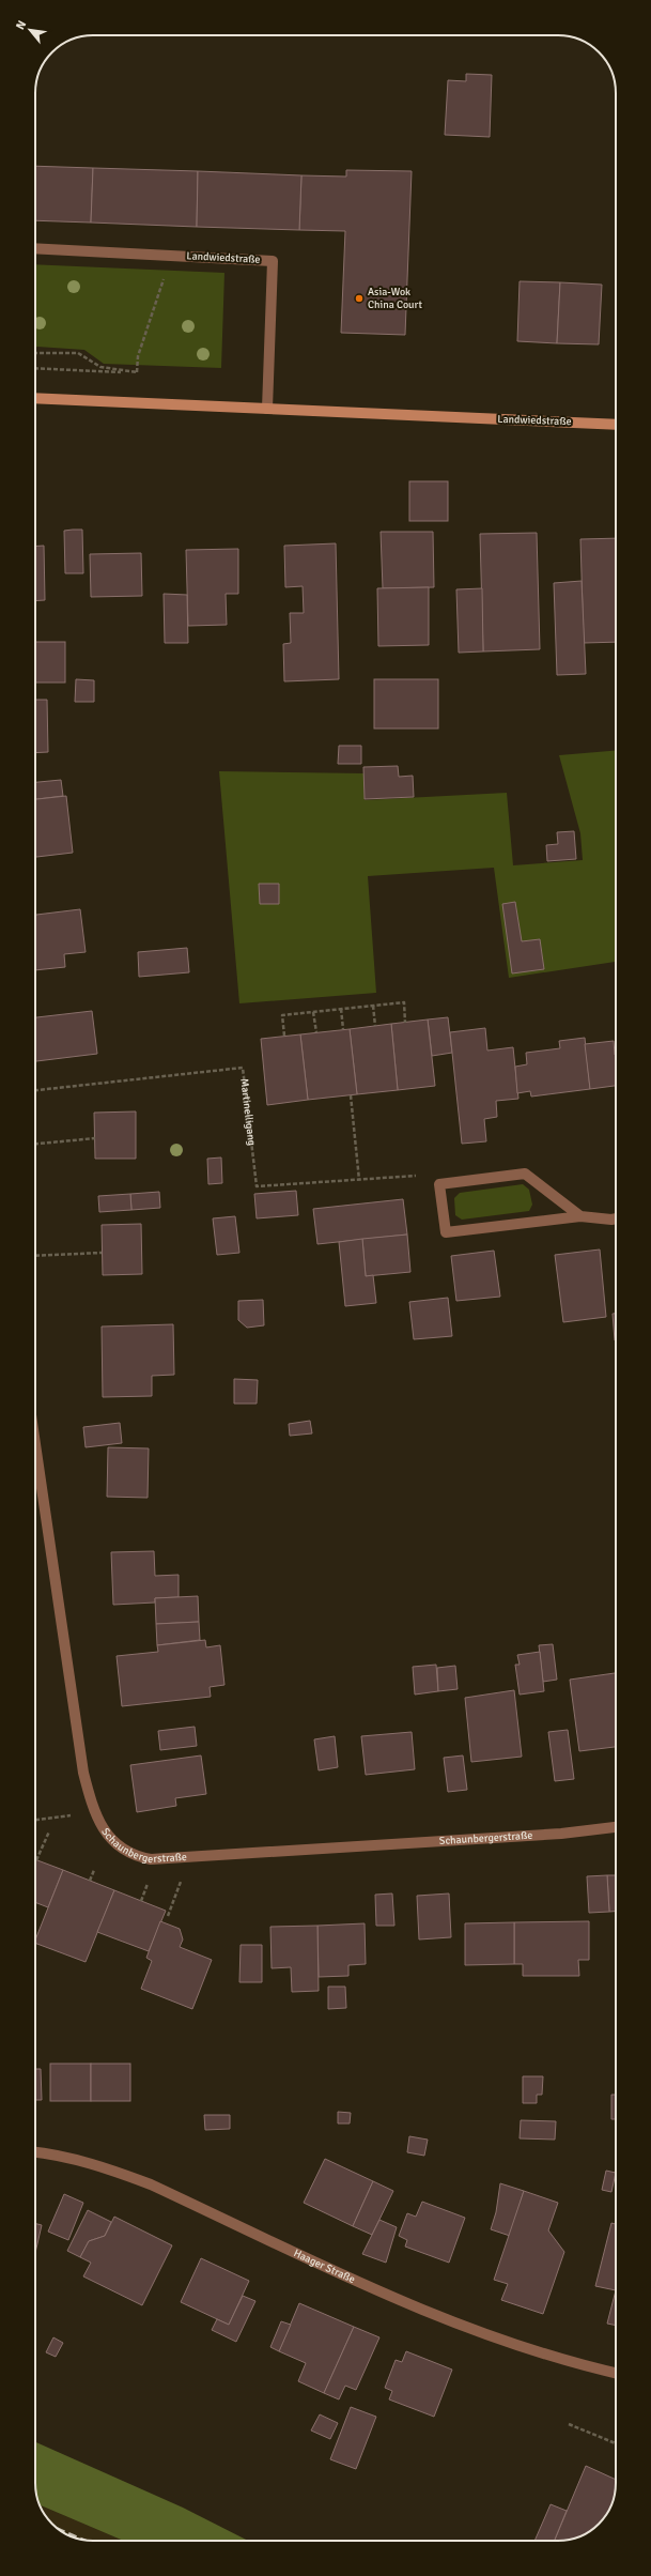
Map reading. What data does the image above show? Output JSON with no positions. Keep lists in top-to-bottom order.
{
  "streets": {
    "main road": ["Landwiedstraße"],
    "street": ["Schaunbergerstraße", "Haager Straße"],
    "path": ["Martinelligang"]
  },
  "places": ["Asia-Wok China Court"],
  "north": "top left"
}
